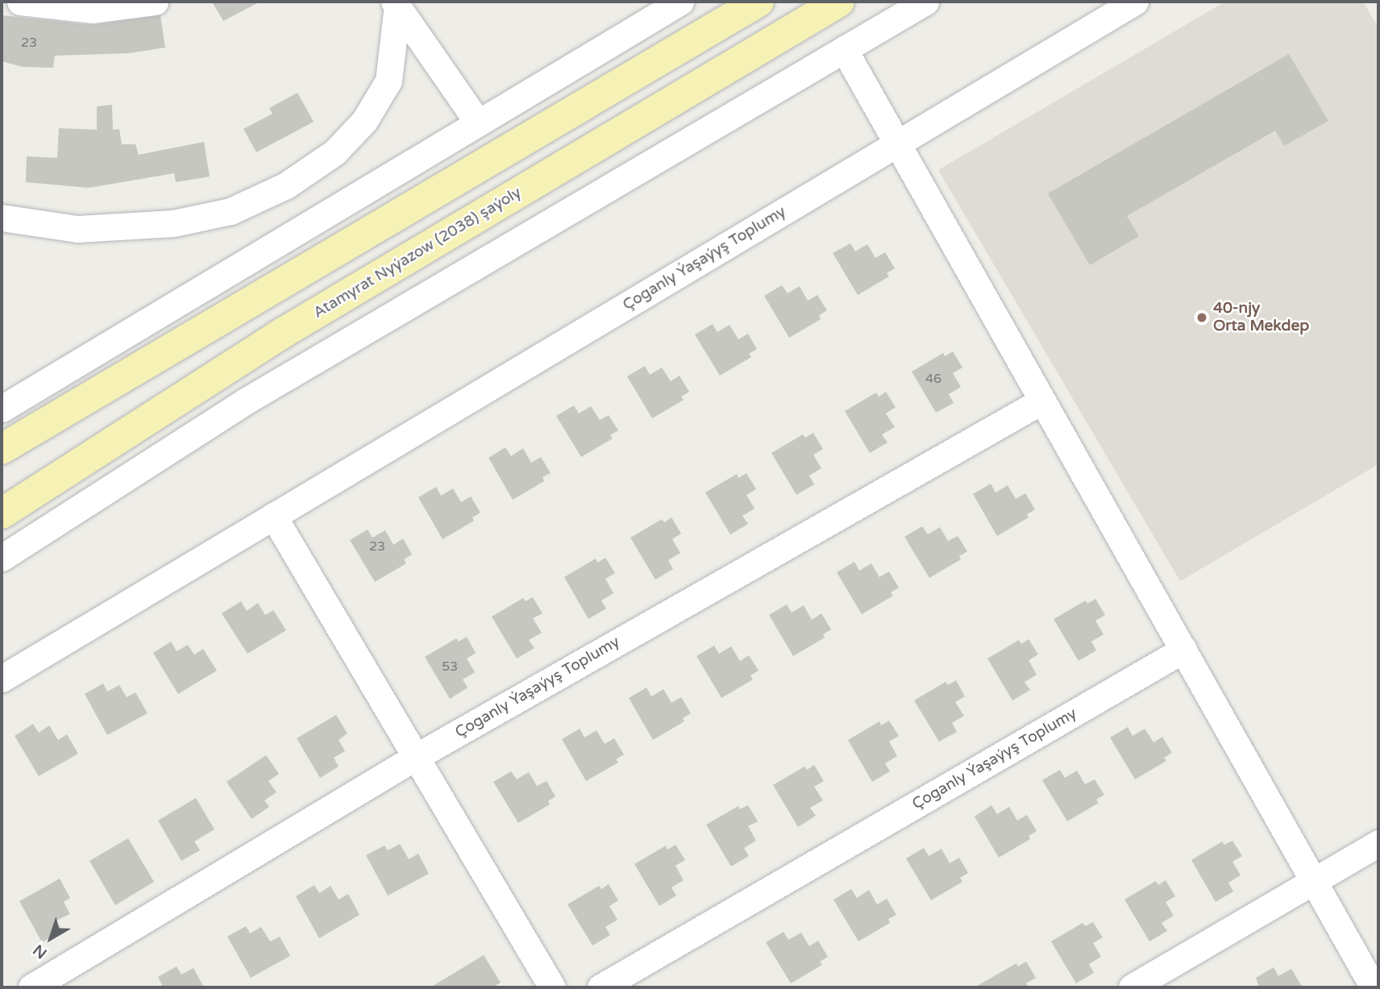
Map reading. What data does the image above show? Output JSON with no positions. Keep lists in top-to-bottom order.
{
  "streets": {
    "main road": ["Atamyrat Nyýazow (2038) şaýoly"],
    "street": ["Çoganly Ýaşaýyş Toplumy"]
  },
  "places": ["40-njy Orta Mekdep"],
  "house_numbers": [
    "23",
    "46",
    "23",
    "53"
  ],
  "north": "bottom left"
}
